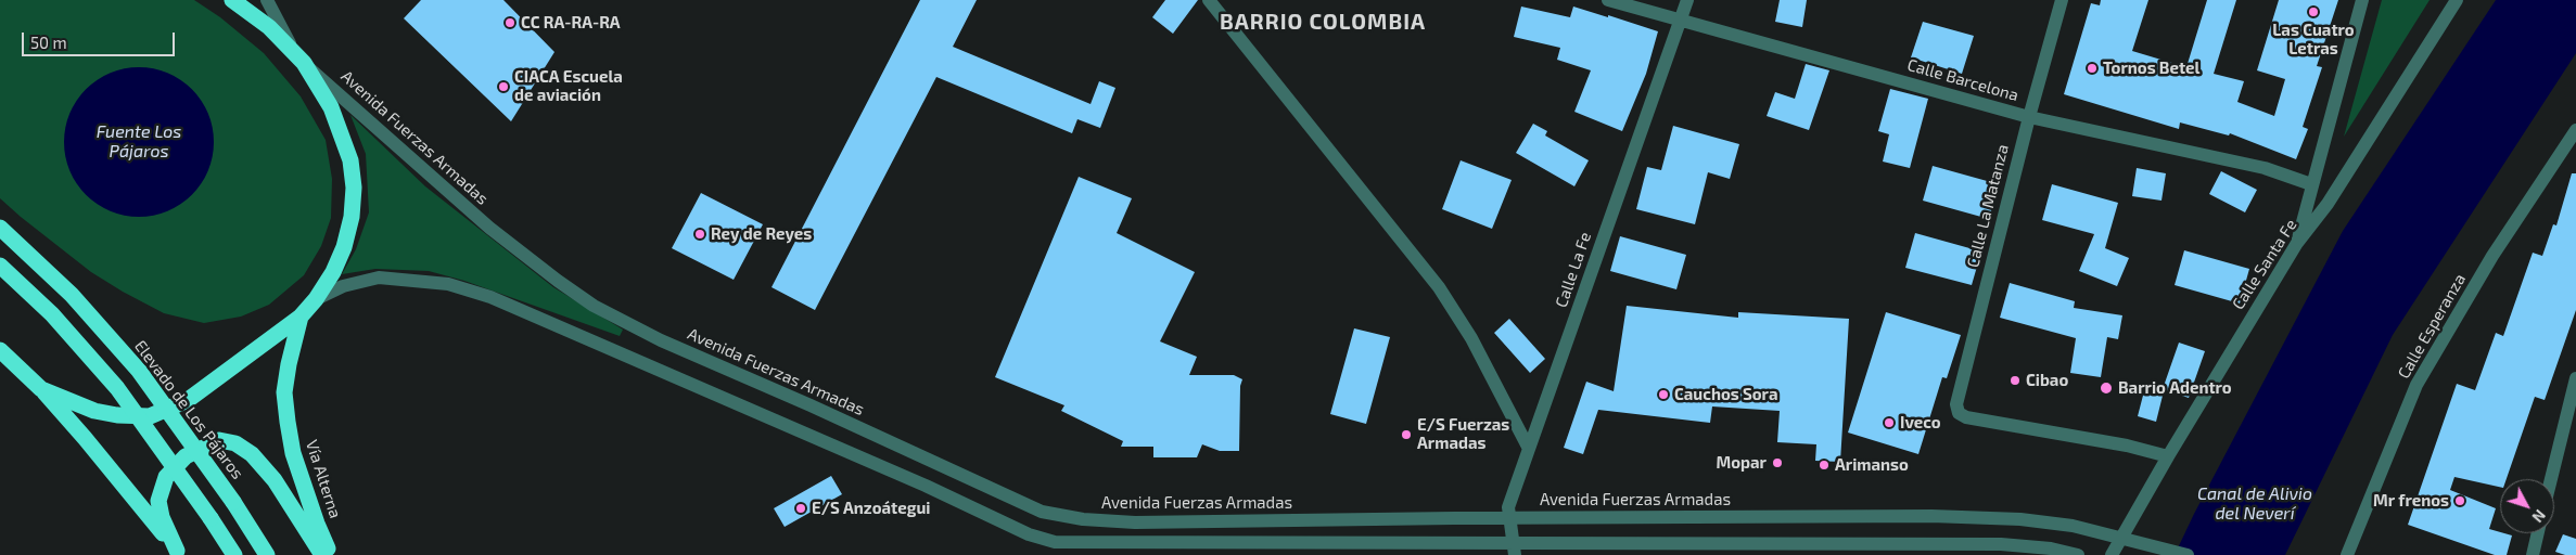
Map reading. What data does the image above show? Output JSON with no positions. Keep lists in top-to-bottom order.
{
  "streets": {
    "highway": ["Elevado de Los Pájaros", "Vía Alterna"],
    "street": [
      "Calle Barcelona",
      "Avenida Fuerzas Armadas",
      "Calle La Matanza",
      "Calle Santa Fe",
      "Calle La Fe",
      "Calle Esperanza"
    ]
  },
  "crossings": [
    ["Calle Barcelona", "Calle La Matanza"],
    ["Calle Barcelona", "Calle La Fe"],
    ["Avenida Fuerzas Armadas", "Calle Santa Fe"],
    ["Avenida Fuerzas Armadas", "Calle La Fe"],
    ["Calle La Matanza", "Calle Santa Fe"]
  ],
  "districts": ["BARRIO COLOMBIA"],
  "water": ["Fuente Los Pájaros", "Canal de Alivio del Neverí"],
  "places": [
    "Las Cuatro Letras",
    "CC RA-RA-RA",
    "Tornos Betel",
    "CIACA Escuela de aviación",
    "Rey de Reyes",
    "Cibao",
    "Barrio Adentro",
    "Cauchos Sora",
    "Iveco",
    "E/S Fuerzas Armadas",
    "Mopar",
    "Arimanso",
    "Mr frenos",
    "E/S Anzoátegui"
  ],
  "scale_bar": "50 m",
  "north": "bottom right"
}
